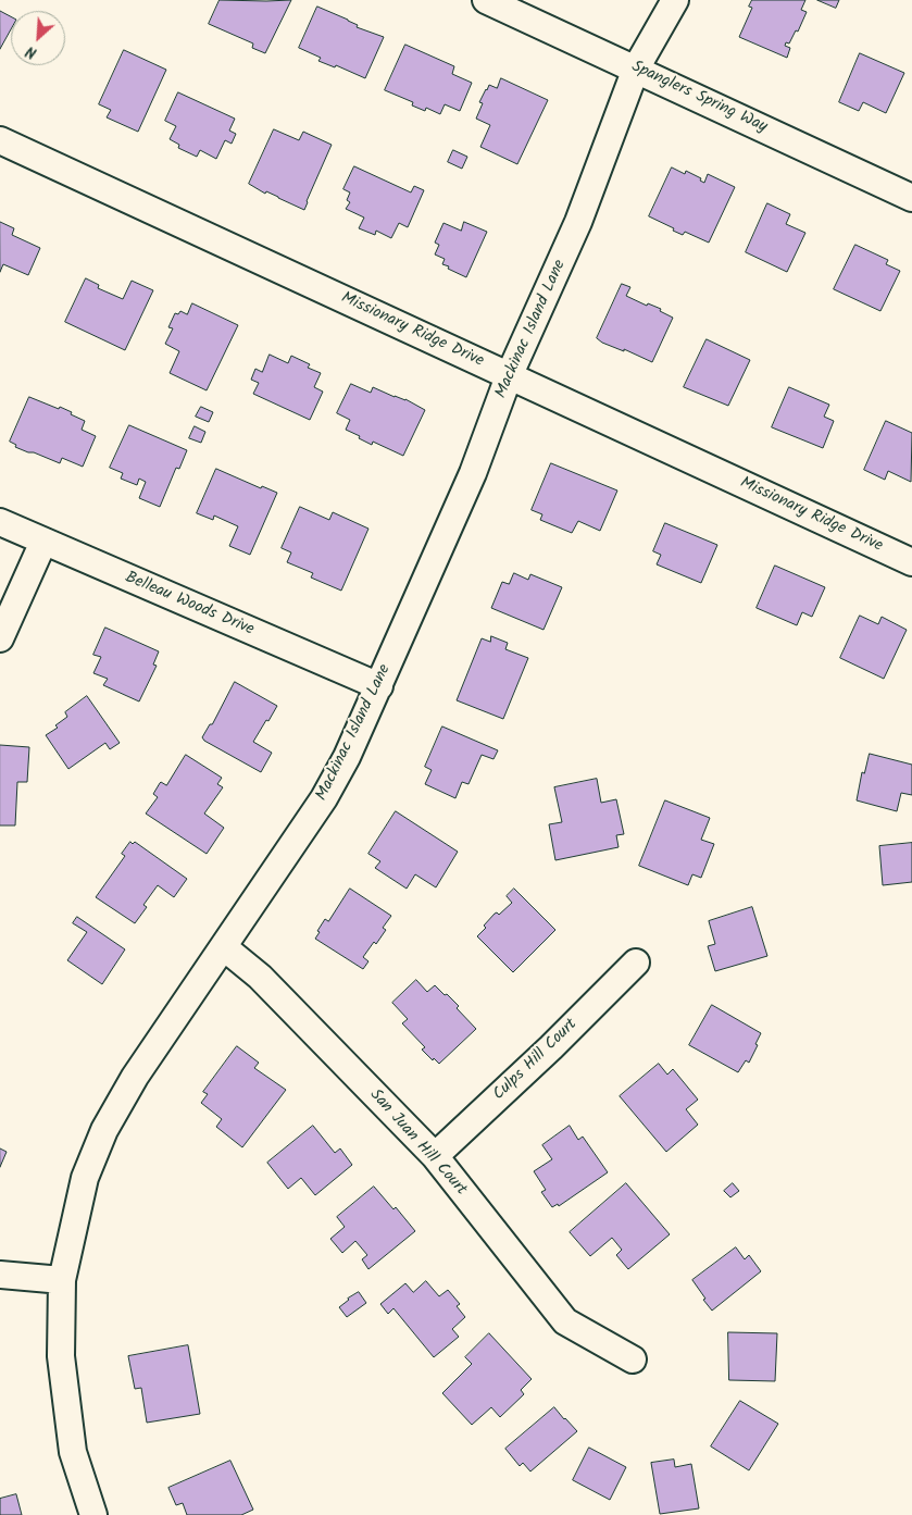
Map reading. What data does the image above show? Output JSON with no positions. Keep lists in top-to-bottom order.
{
  "streets": {
    "street": [
      "Spanglers Spring Way",
      "Mackinac Island Lane",
      "Missionary Ridge Drive",
      "Belleau Woods Drive",
      "Culps Hill Court",
      "San Juan Hill Court"
    ]
  },
  "crossings": [
    ["Spanglers Spring Way", "Mackinac Island Lane"],
    ["Mackinac Island Lane", "Missionary Ridge Drive"],
    ["Mackinac Island Lane", "Belleau Woods Drive"],
    ["Mackinac Island Lane", "San Juan Hill Court"],
    ["Culps Hill Court", "San Juan Hill Court"]
  ],
  "north": "bottom left"
}
